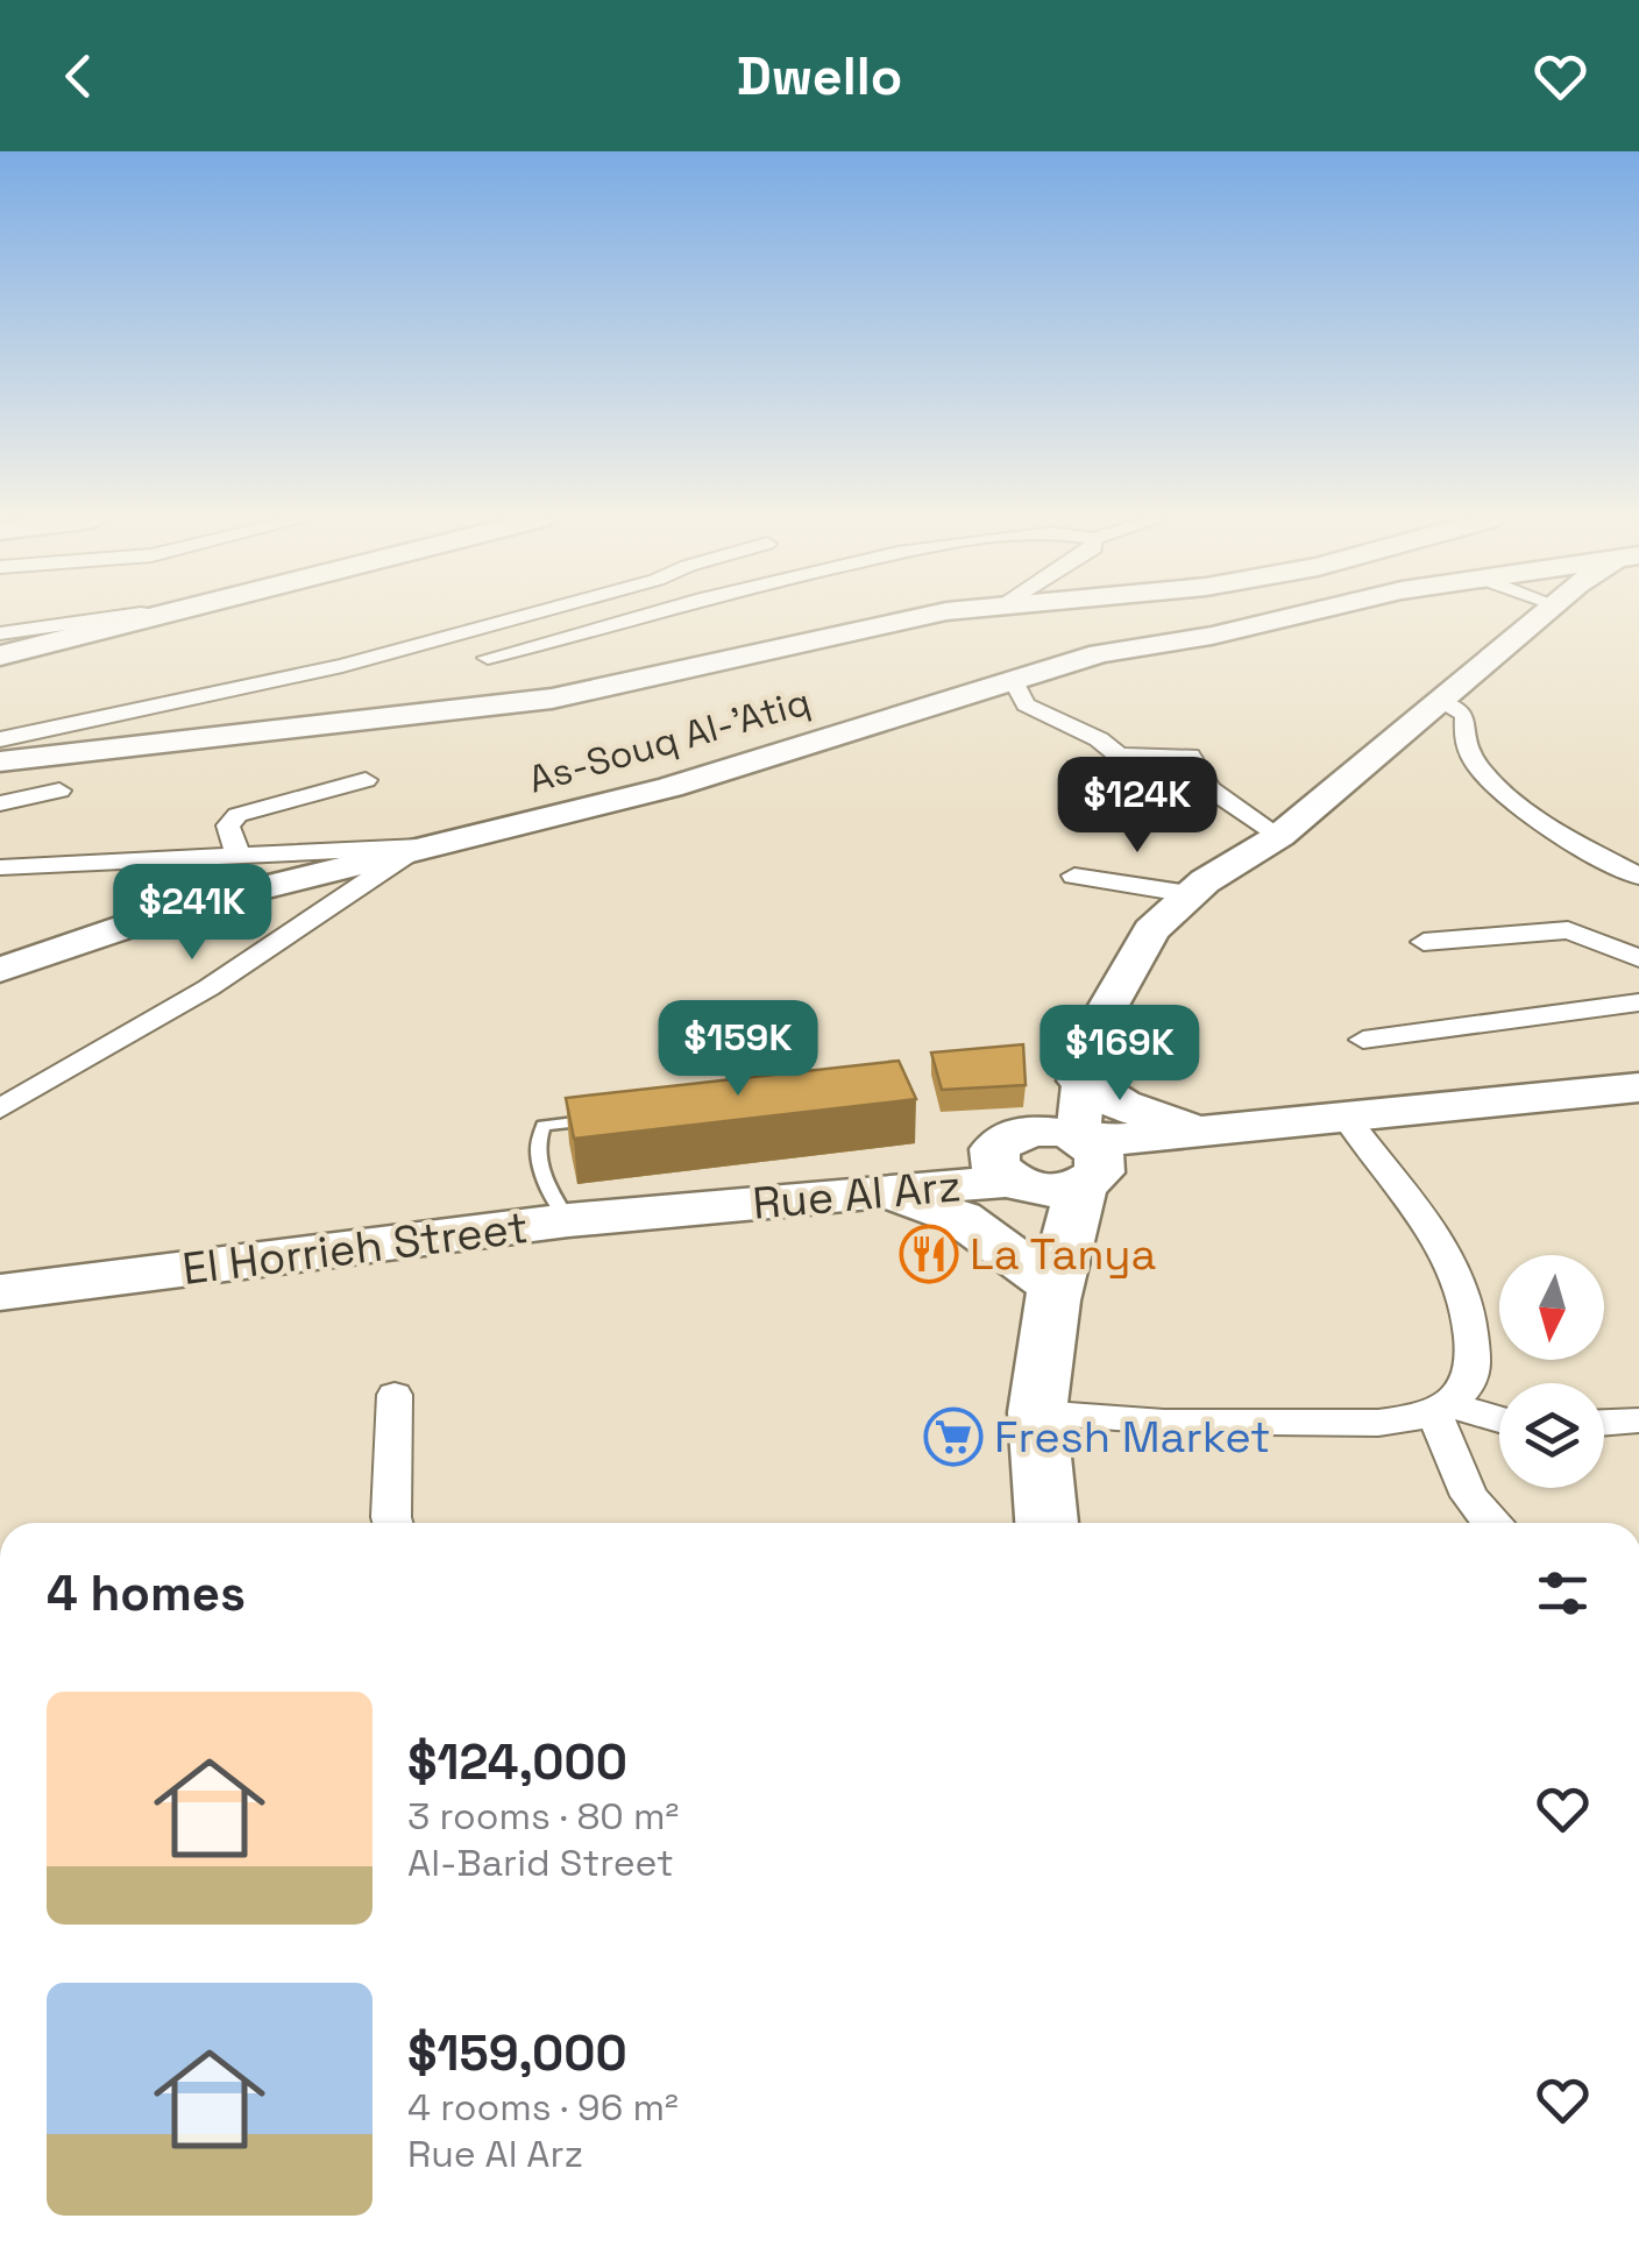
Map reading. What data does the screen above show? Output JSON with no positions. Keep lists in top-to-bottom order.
{
  "streets": {
    "main road": ["As-Souq Al-'Atiq", "Rue Al Arz", "El Horrieh Street"]
  },
  "crossings": [
    ["Rue Al Arz", "El Horrieh Street"]
  ],
  "places": {
    "restaurant": ["La Tanya"],
    "supermarket": ["Fresh Market"]
  },
  "north": "bottom",
  "page": {
    "header": "Dwello",
    "price": [
      "$124K",
      "$241K",
      "$159K",
      "$169K"
    ],
    "heading": "4 homes",
    "list": [
      {
        "name": "$124,000",
        "note": "3 rooms · 80 m² · Al-Barid Street"
      },
      {
        "name": "$159,000",
        "note": "4 rooms · 96 m² · Rue Al Arz"
      }
    ]
  }
}
